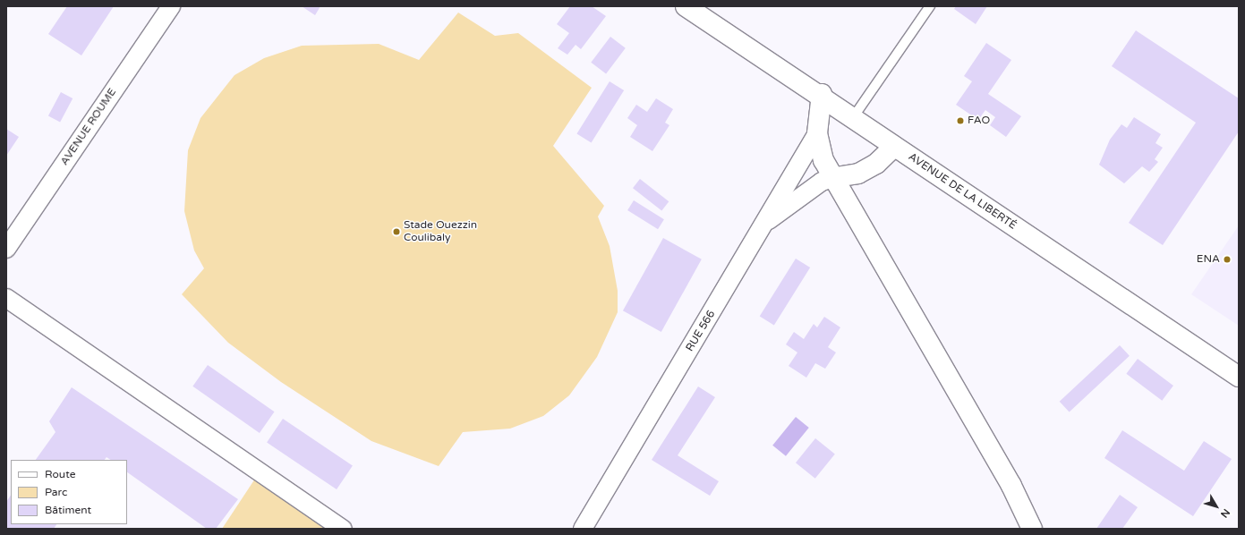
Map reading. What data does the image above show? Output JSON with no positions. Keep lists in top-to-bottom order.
{
  "streets": {
    "main road": ["AVENUE DE LA LIBERTÉ"],
    "street": ["AVENUE ROUME", "RUE 566"]
  },
  "places": ["FAO", "Stade Ouezzin Coulibaly", "ENA"],
  "legend": ["Route", "Parc", "Bâtiment"],
  "north": "bottom right"
}
